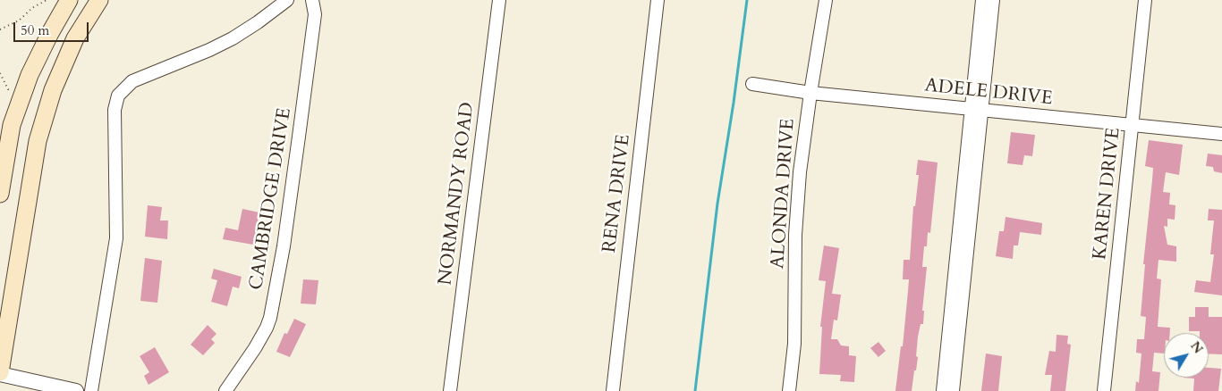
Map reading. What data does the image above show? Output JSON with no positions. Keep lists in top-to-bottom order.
{
  "streets": {
    "street": [
      "ADELE DRIVE",
      "NORMANDY ROAD",
      "RENA DRIVE",
      "ALONDA DRIVE",
      "KAREN DRIVE",
      "CAMBRIDGE DRIVE"
    ]
  },
  "crossings": [
    ["ADELE DRIVE", "ALONDA DRIVE"],
    ["ADELE DRIVE", "KAREN DRIVE"]
  ],
  "scale_bar": "50 m",
  "north": "top right"
}
